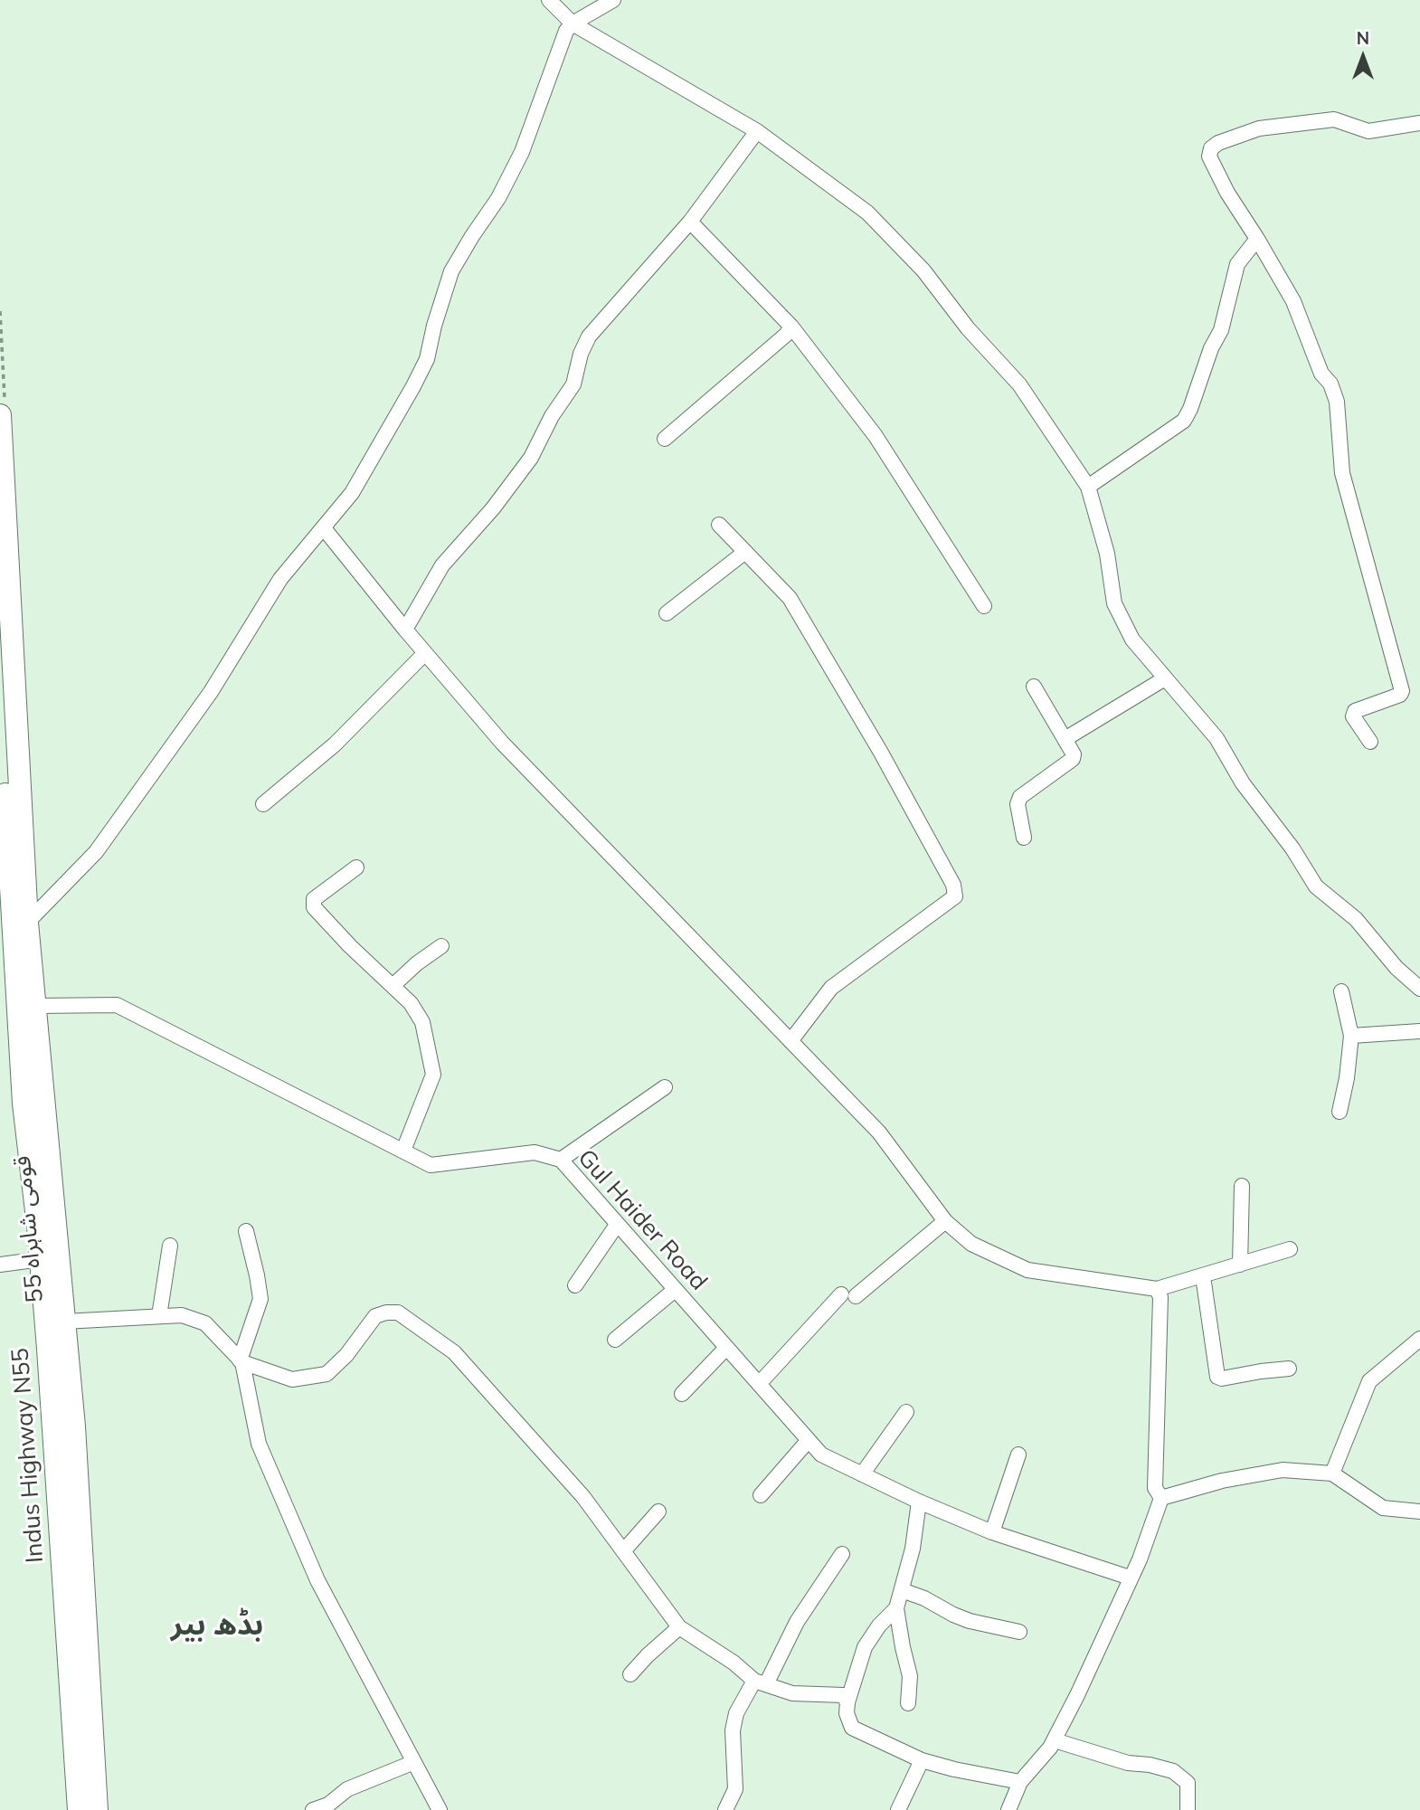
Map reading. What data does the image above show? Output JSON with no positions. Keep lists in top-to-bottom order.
{
  "streets": {
    "highway": ["قومی شاہراہ 55", "Indus Highway N55"],
    "street": ["Gul Haider Road"]
  },
  "crossings": [
    ["Gul Haider Road", "قومی شاہراہ 55"]
  ],
  "districts": ["بڈھ بیر"],
  "north": "top"
}
